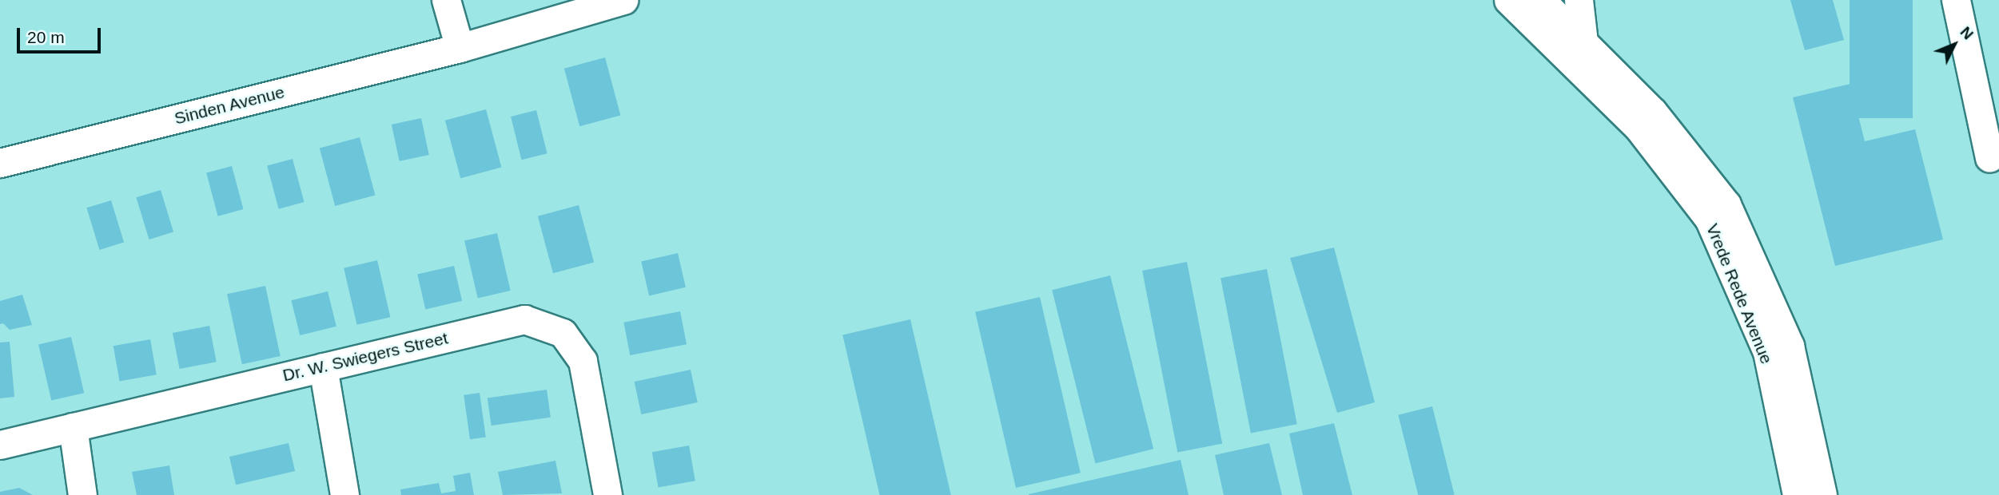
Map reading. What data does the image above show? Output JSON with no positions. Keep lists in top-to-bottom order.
{
  "streets": {
    "street": ["Sinden Avenue", "Vrede Rede Avenue", "Dr. W. Swiegers Street"]
  },
  "scale_bar": "20 m",
  "north": "top right"
}
